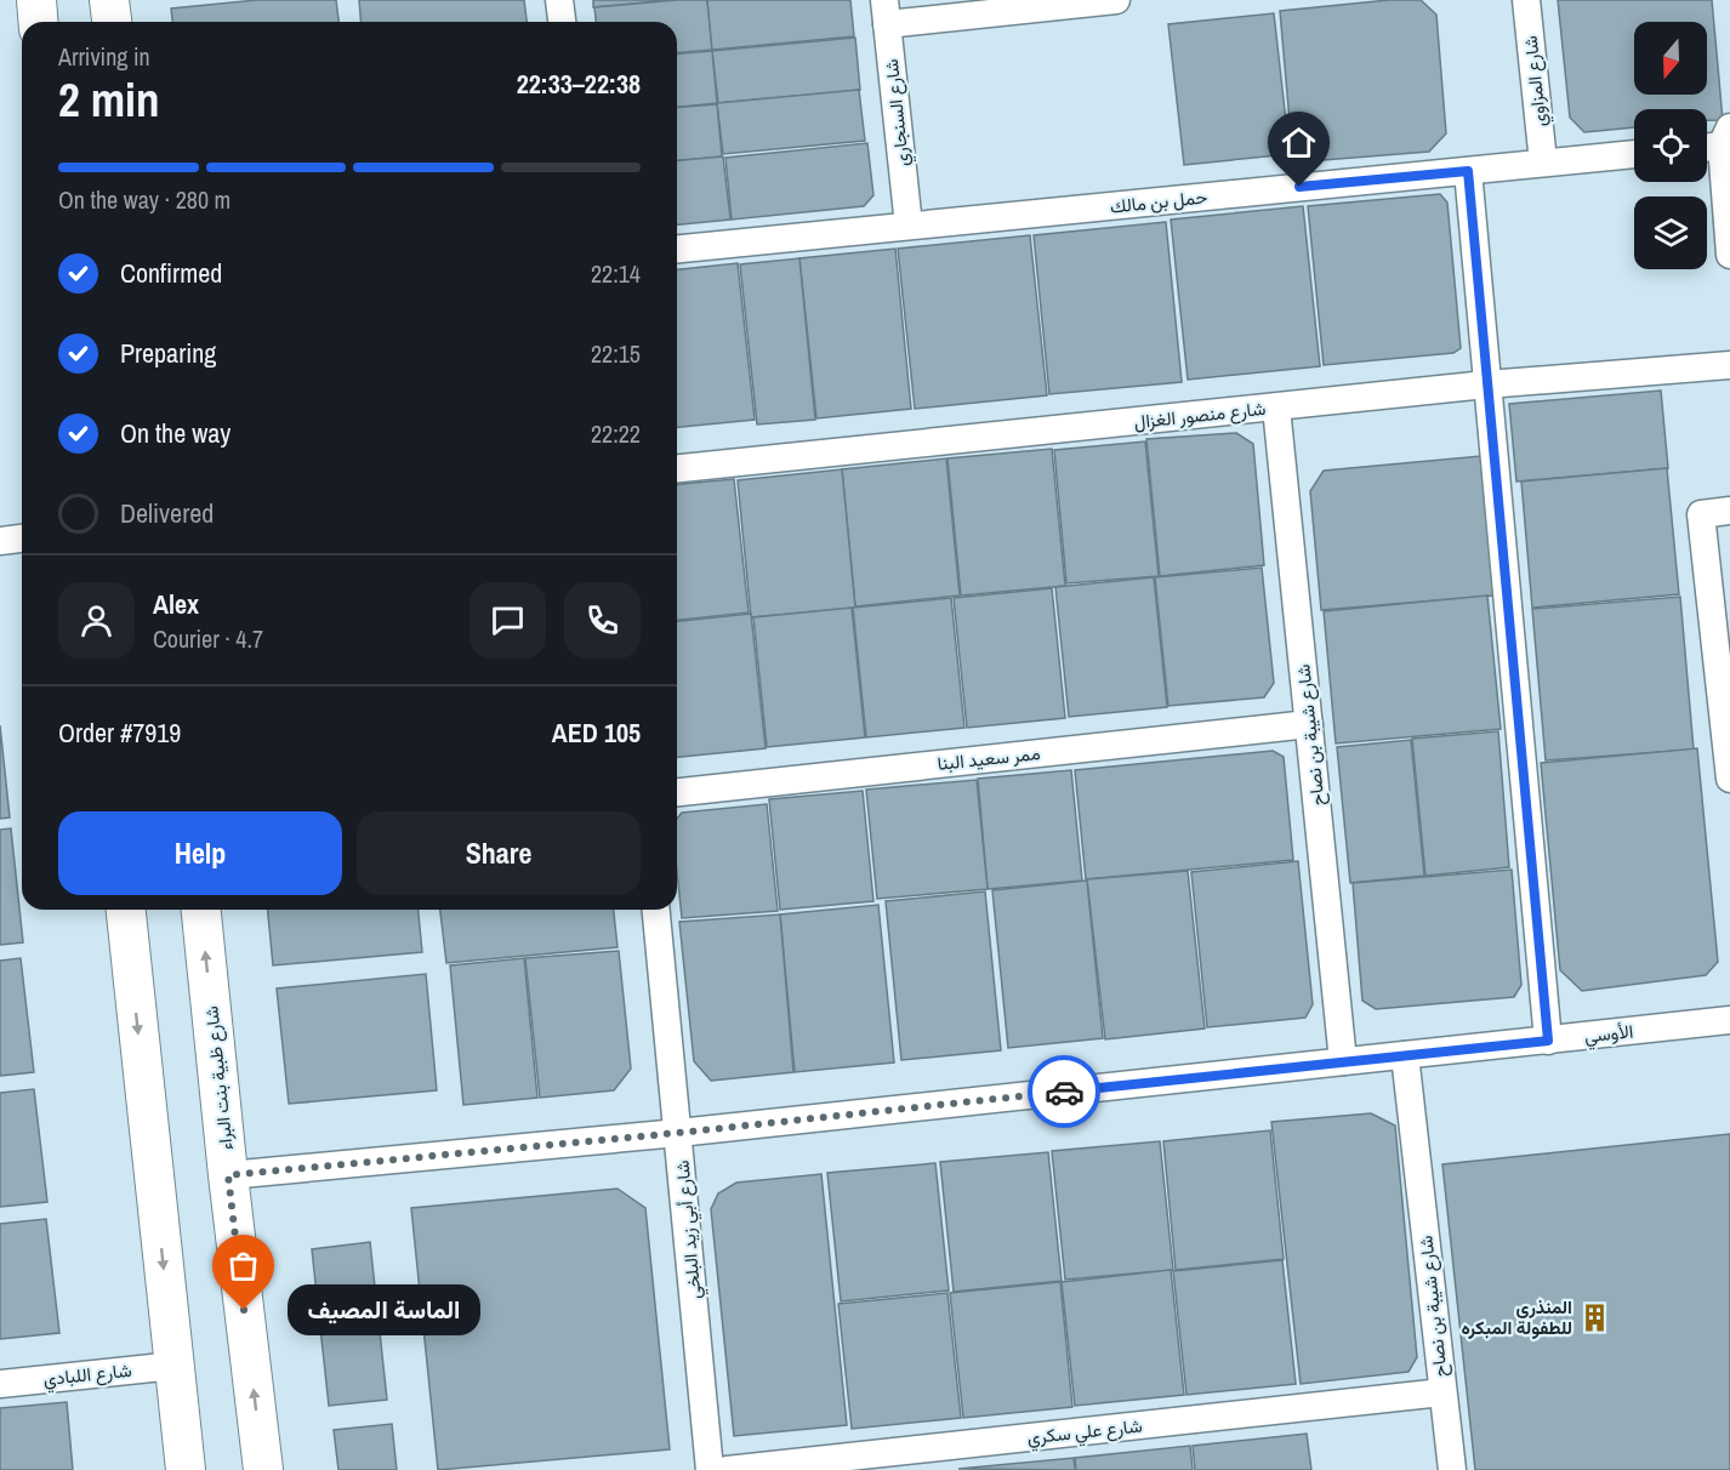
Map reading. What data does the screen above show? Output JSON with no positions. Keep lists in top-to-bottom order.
{
  "streets": {
    "street": [
      "شارع المزاوي",
      "شارع السنجاري",
      "حمل بن مالك",
      "شارع منصور الغزال",
      "شارع شيبة بن نصاح",
      "ممر سعيد البنا",
      "الأوسي",
      "شارع ظبية بنت البراء",
      "شارع أبي زيد البلخي",
      "شارع اللبادي",
      "شارع علي سكري"
    ]
  },
  "crossings": [
    ["شارع المزاوي", "حمل بن مالك"],
    ["شارع السنجاري", "حمل بن مالك"],
    ["شارع منصور الغزال", "شارع شيبة بن نصاح"],
    ["شارع شيبة بن نصاح", "ممر سعيد البنا"],
    ["شارع شيبة بن نصاح", "الأوسي"],
    ["شارع شيبة بن نصاح", "شارع علي سكري"],
    ["الأوسي", "شارع ظبية بنت البراء"],
    ["الأوسي", "شارع أبي زيد البلخي"]
  ],
  "places": {
    "other": ["الماسة المصيف"],
    "building": ["المنذري للطفولة المبكره"]
  },
  "north": "bottom",
  "page": {
    "heading": ["2 min", "Arriving in", "22:33–22:38"],
    "panel": [
      "Alex",
      "Courier · 4.7",
      "Order #7919",
      "AED 105"
    ],
    "bar": "On the way · 280 m",
    "list": [
      ["Confirmed", "22:14"],
      ["Preparing", "22:15"],
      ["On the way", "22:22"],
      "Delivered"
    ],
    "buttons": ["Help", "Share"],
    "bubble": "الماسة المصيف"
  }
}
